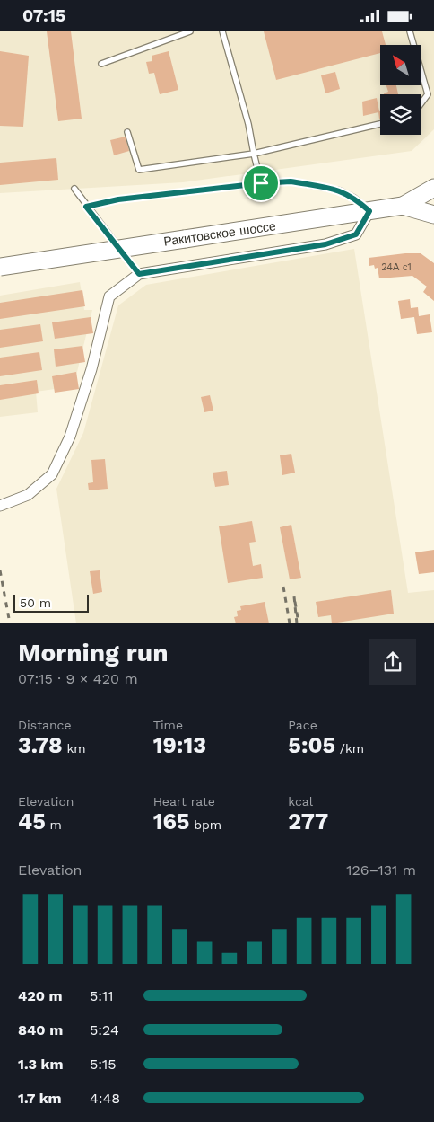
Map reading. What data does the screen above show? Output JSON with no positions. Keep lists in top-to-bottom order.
{
  "streets": {
    "main road": ["Ракитовское шоссе"]
  },
  "house_numbers": ["24А с1"],
  "scale_bar": "50 m",
  "north": "top left",
  "page": {
    "status": "07:15",
    "scale": "50 m",
    "heading": ["Morning run", "07:15 · 9 × 420 m"],
    "stats": [
      ["Distance", "3.78 km"],
      ["Time", "19:13"],
      ["Pace", "5:05 /km"],
      ["Elevation", "45 m"],
      ["Heart rate", "165 bpm"],
      ["kcal", "277"]
    ],
    "chart": ["Elevation", "126–131 m"],
    "list": [
      {
        "name": "420 m",
        "note": "5:11"
      },
      {
        "name": "840 m",
        "note": "5:24"
      },
      {
        "name": "1.3 km",
        "note": "5:15"
      },
      {
        "name": "1.7 km",
        "note": "4:48"
      }
    ]
  }
}
